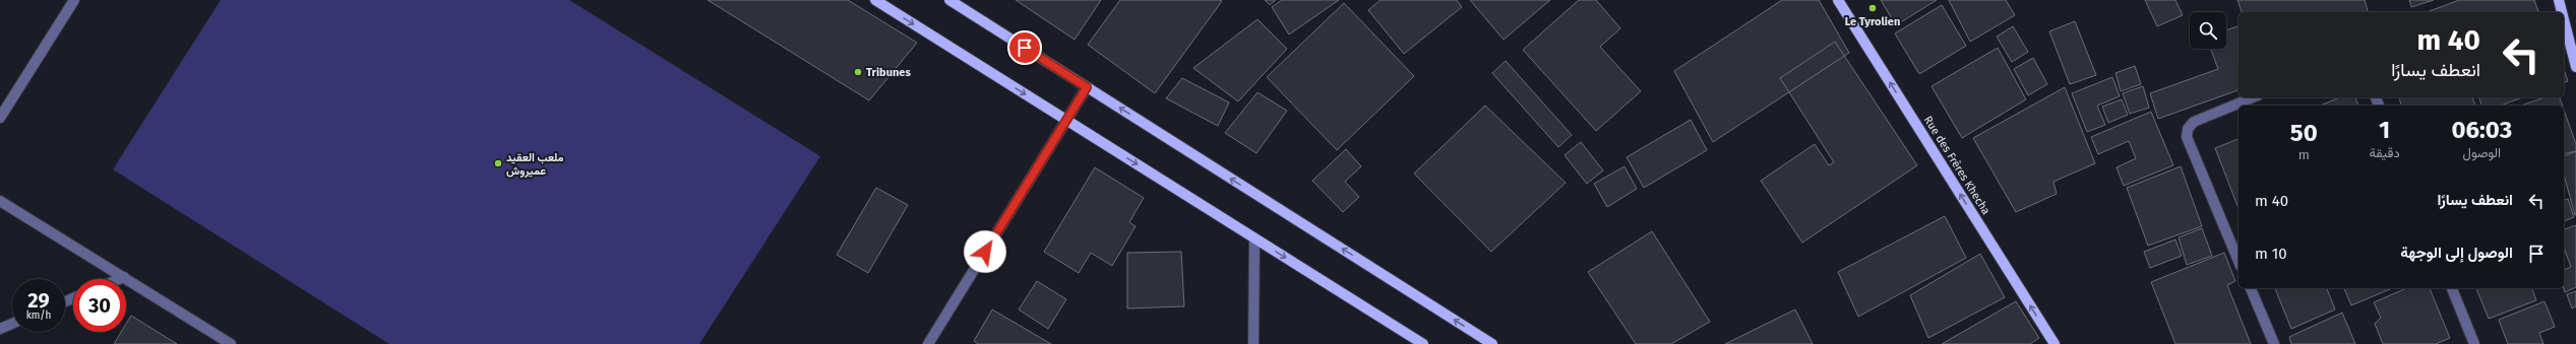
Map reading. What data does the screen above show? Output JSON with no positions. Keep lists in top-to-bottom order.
{
  "streets": {
    "main road": ["Rue des Frères Khecha"]
  },
  "one_way": ["Rue des Frères Khecha"],
  "places": ["Le Tyrolien", "Tribunes", "ملعب العقيد عميروش"],
  "page": {
    "turn": ["40 m", "انعطف يسارًا"],
    "eta": [
      "06:03",
      "الوصول",
      "1",
      "دقيقة",
      "50",
      "m"
    ],
    "list": [
      {
        "name": "انعطف يسارًا",
        "value": "40 m"
      },
      {
        "name": "الوصول إلى الوجهة",
        "value": "10 m"
      }
    ],
    "speed": "29 km/h",
    "limit": "30"
  }
}
